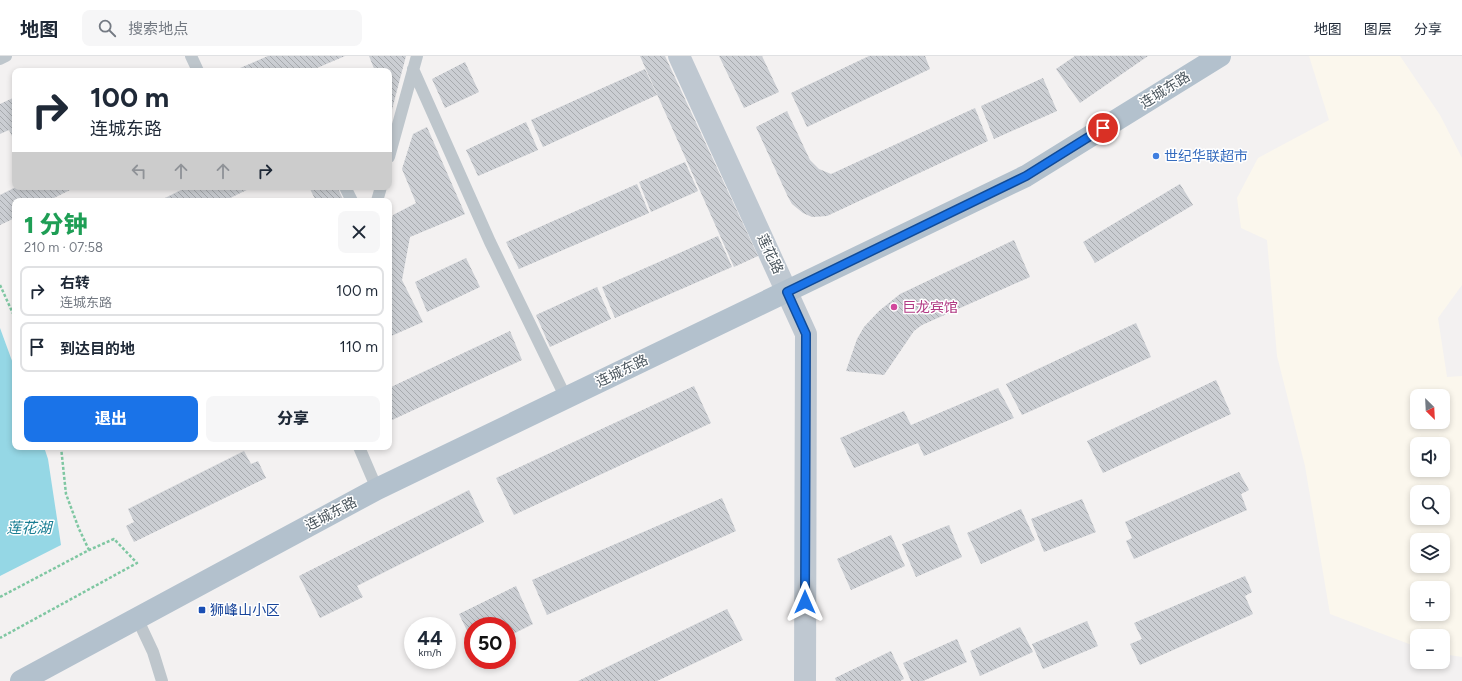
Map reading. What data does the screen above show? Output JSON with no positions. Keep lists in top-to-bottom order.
{
  "streets": {
    "main road": ["连城东路", "莲花路"]
  },
  "crossings": [
    ["连城东路", "莲花路"]
  ],
  "water": ["莲花湖"],
  "places": {
    "other": ["世纪华联超市", "巨龙宾馆"],
    "transit": ["狮峰山小区"]
  },
  "north": "bottom right",
  "page": {
    "header": "地图",
    "search": "搜索地点",
    "nav": ["地图", "图层", "分享"],
    "turn": ["100 m", "连城东路"],
    "heading": ["1 分钟", "210 m · 07:58"],
    "list": [
      {
        "name": "右转",
        "note": "连城东路",
        "value": "100 m"
      },
      {
        "name": "到达目的地",
        "value": "110 m"
      }
    ],
    "buttons": ["退出", "分享"],
    "map_buttons": ["+", "−"],
    "speed": "44 km/h",
    "limit": "50"
  }
}
